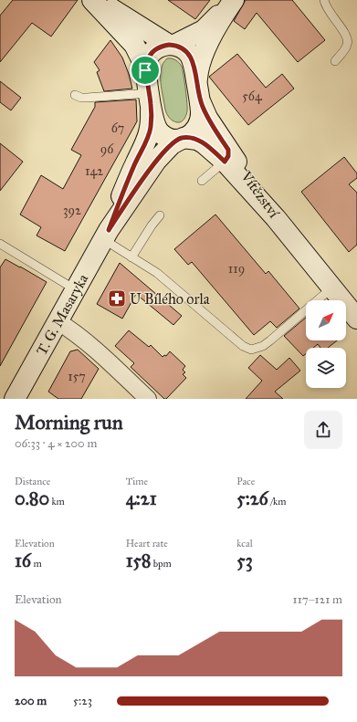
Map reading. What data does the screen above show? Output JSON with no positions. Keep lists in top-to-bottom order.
{
  "streets": {
    "main road": ["Vítězství", "T. G. Masaryka"]
  },
  "crossings": [
    ["Vítězství", "T. G. Masaryka"]
  ],
  "places": {
    "pharmacy": ["U Bílého orla"]
  },
  "house_numbers": [
    "564",
    "67",
    "96",
    "142",
    "392",
    "119",
    "157"
  ],
  "north": "top right",
  "page": {
    "heading": ["Morning run", "06:33 · 4 × 200 m"],
    "stats": [
      ["Distance", "0.80 km"],
      ["Time", "4:21"],
      ["Pace", "5:26 /km"],
      ["Elevation", "16 m"],
      ["Heart rate", "158 bpm"],
      ["kcal", "53"]
    ],
    "chart": ["Elevation", "117–121 m"],
    "list": [
      {
        "name": "200 m",
        "note": "5:23"
      }
    ]
  }
}
